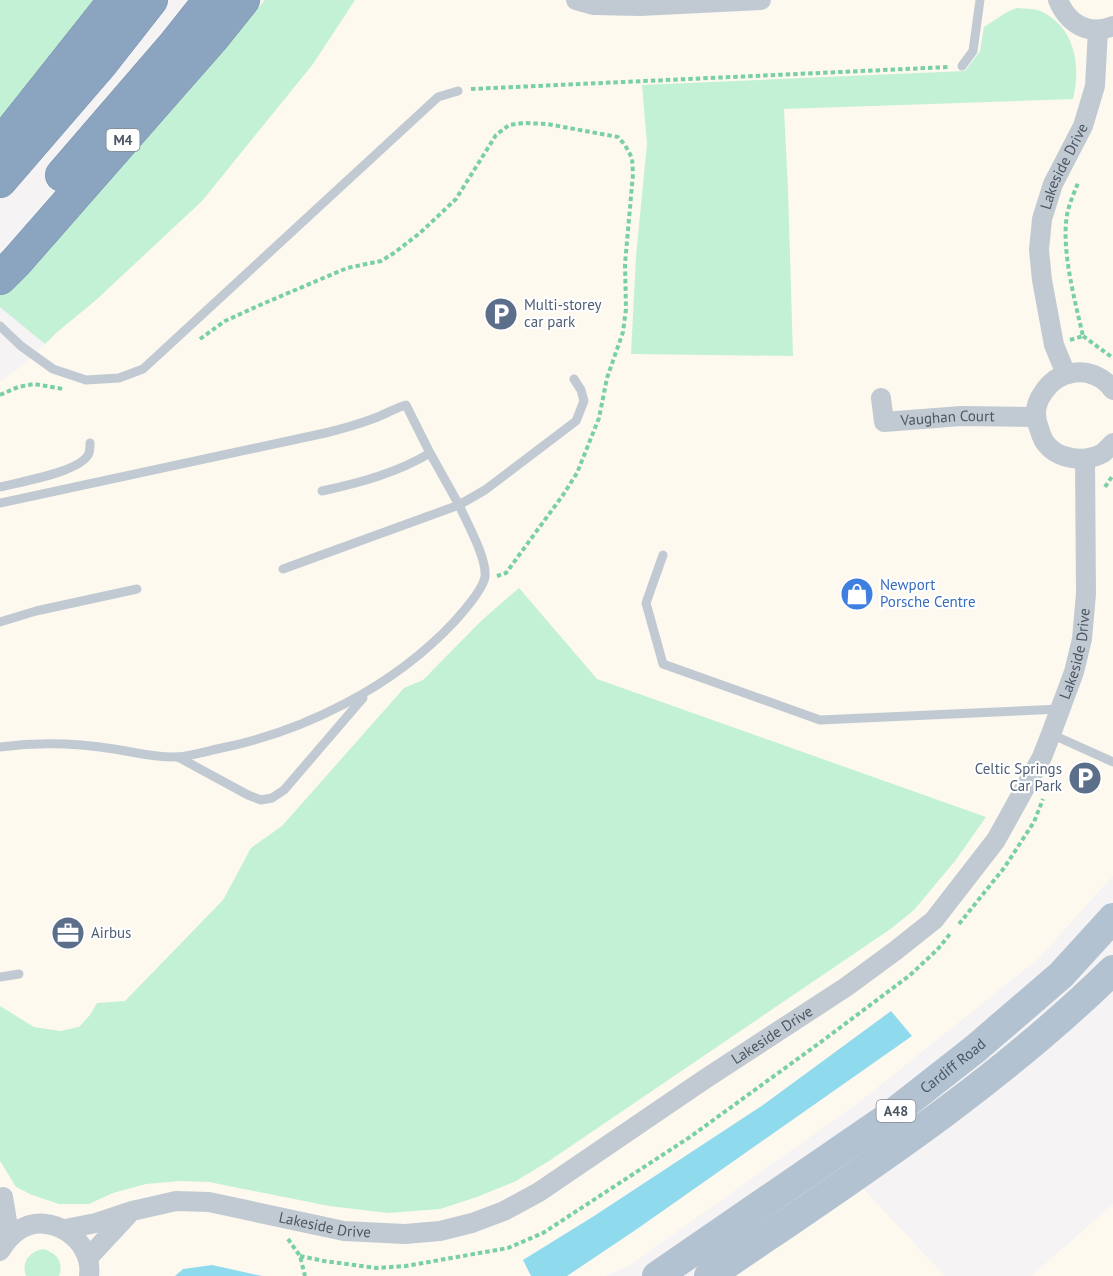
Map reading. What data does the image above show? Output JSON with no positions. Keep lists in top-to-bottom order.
{
  "streets": {
    "highway": ["M4"],
    "main road": ["Cardiff Road", "A48"],
    "street": ["Lakeside Drive", "Vaughan Court"]
  },
  "places": {
    "parking": ["Multi-storey car park", "Celtic Springs Car Park"],
    "shop": ["Newport Porsche Centre"],
    "office": ["Airbus"]
  }
}
